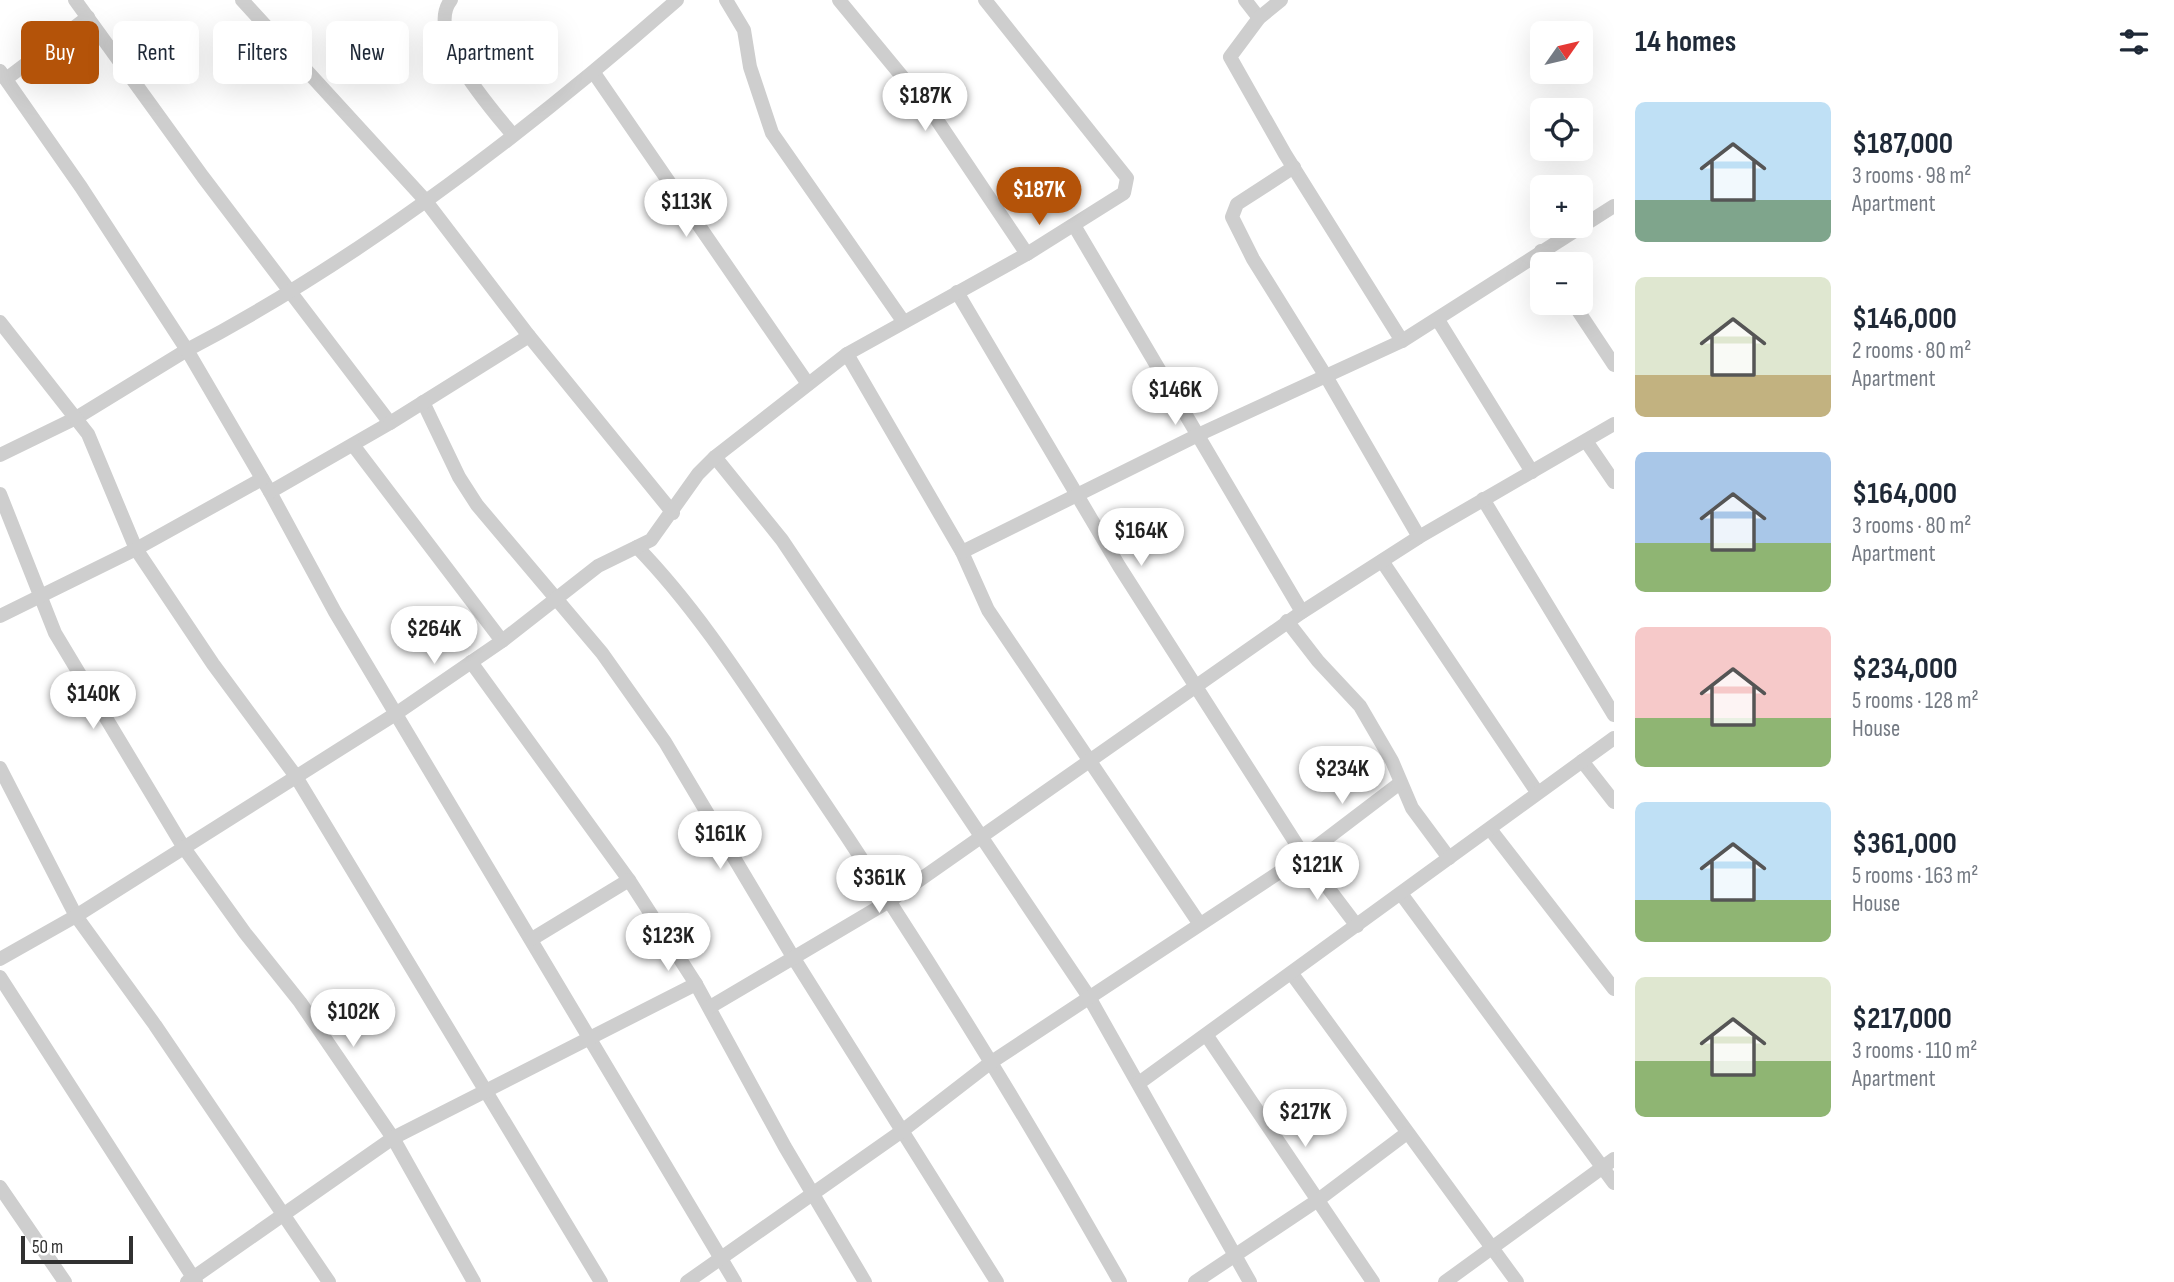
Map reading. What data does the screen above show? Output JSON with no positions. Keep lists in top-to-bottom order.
{
  "scale_bar": "50 m",
  "north": "top right",
  "page": {
    "heading": "14 homes",
    "map_buttons": ["+", "−"],
    "chip": [
      "Buy",
      "Rent",
      "Filters",
      "New",
      "Apartment"
    ],
    "price": [
      "$187K",
      "$187K",
      "$113K",
      "$146K",
      "$164K",
      "$264K",
      "$140K",
      "$234K",
      "$161K",
      "$121K",
      "$361K",
      "$123K",
      "$102K",
      "$217K"
    ],
    "list": [
      {
        "name": "$187,000",
        "note": "3 rooms · 98 m² · Apartment"
      },
      {
        "name": "$146,000",
        "note": "2 rooms · 80 m² · Apartment"
      },
      {
        "name": "$164,000",
        "note": "3 rooms · 80 m² · Apartment"
      },
      {
        "name": "$234,000",
        "note": "5 rooms · 128 m² · House"
      },
      {
        "name": "$361,000",
        "note": "5 rooms · 163 m² · House"
      },
      {
        "name": "$217,000",
        "note": "3 rooms · 110 m² · Apartment"
      }
    ],
    "scale": "50 m"
  }
}
